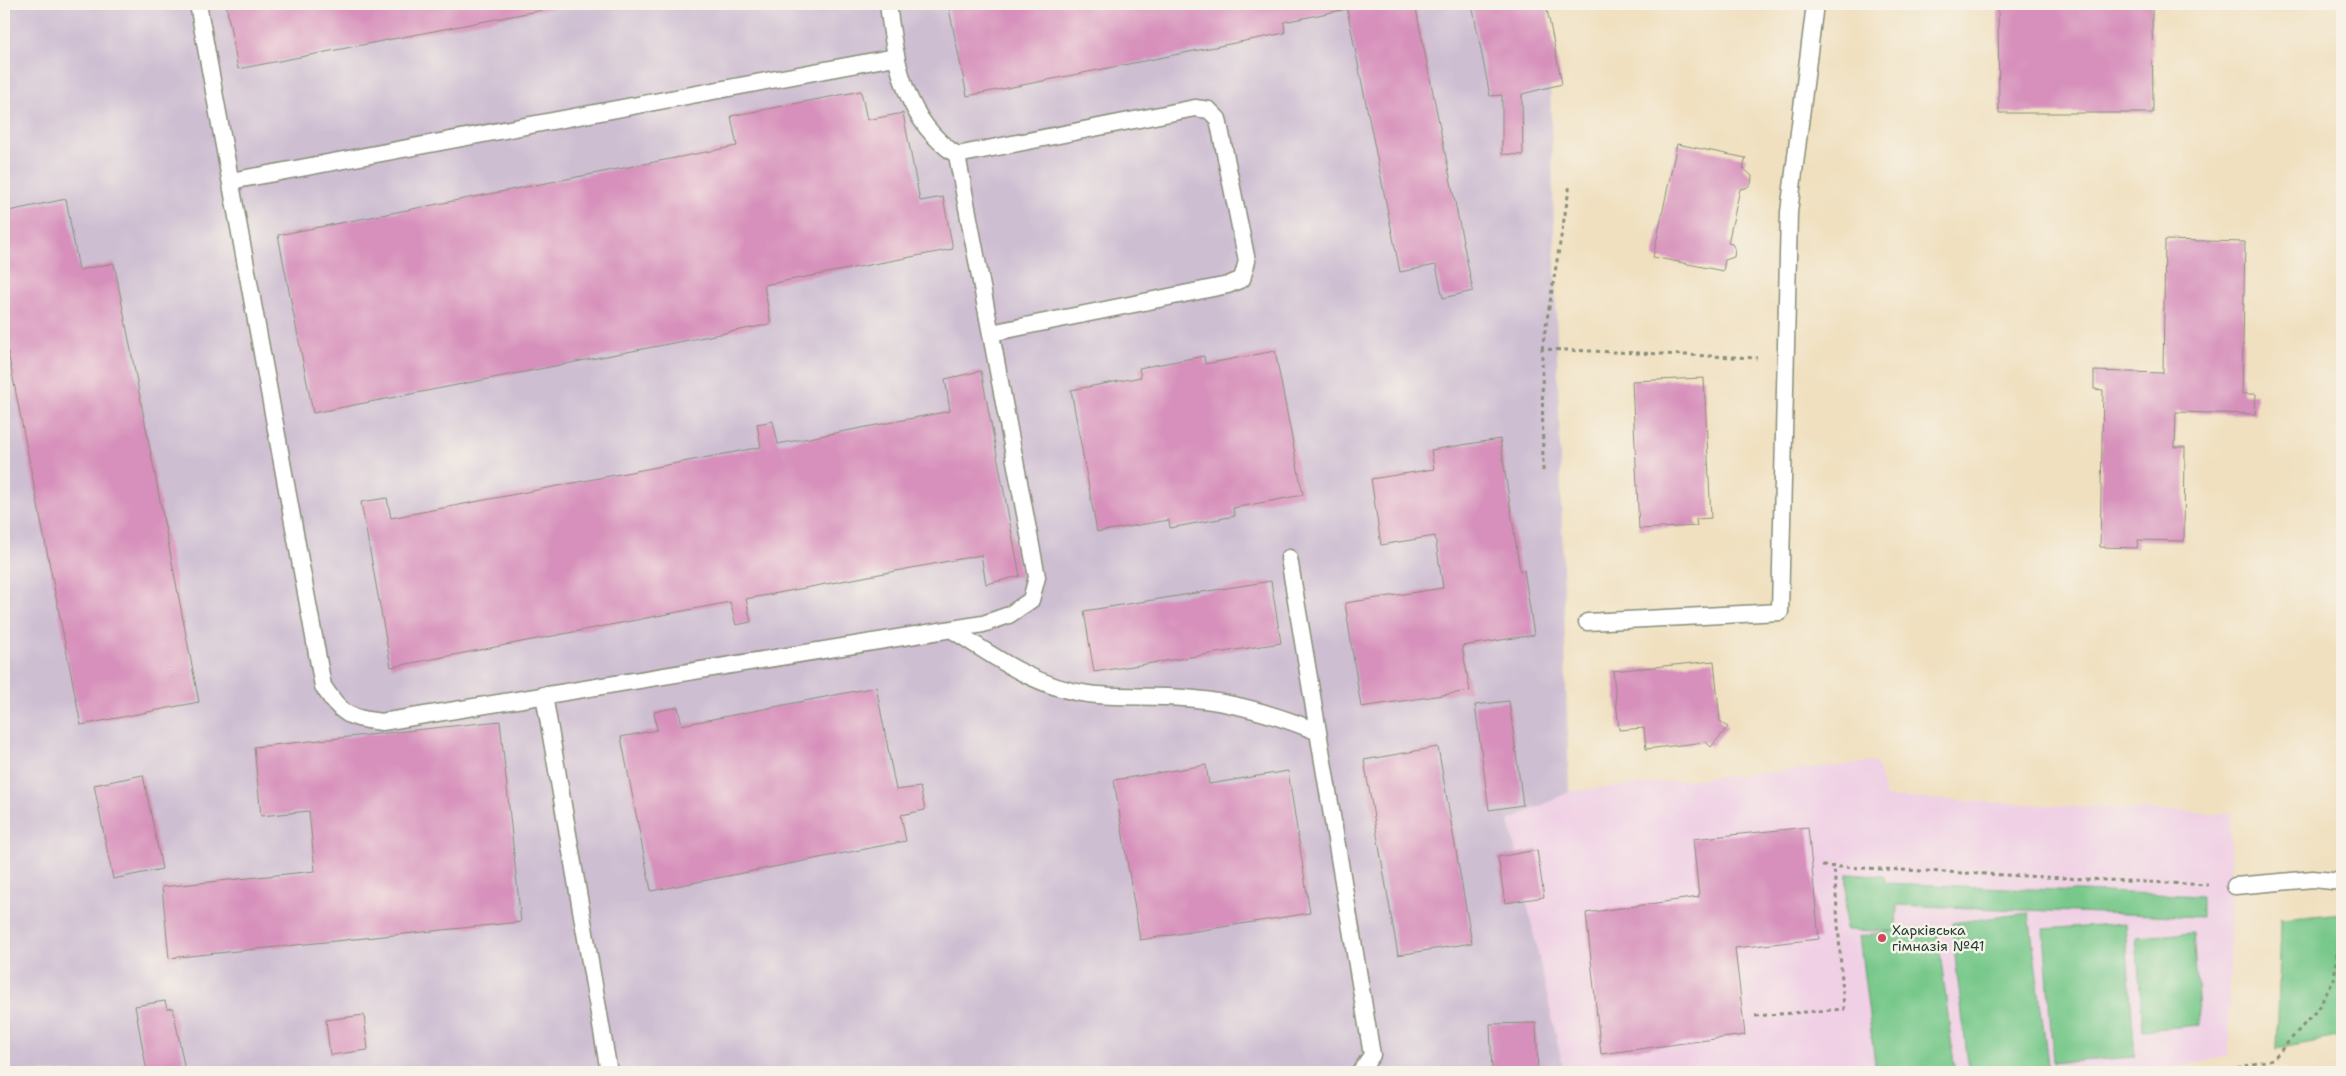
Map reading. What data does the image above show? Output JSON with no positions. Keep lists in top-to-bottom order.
{
  "places": ["Харківська гімназія №41"]
}
